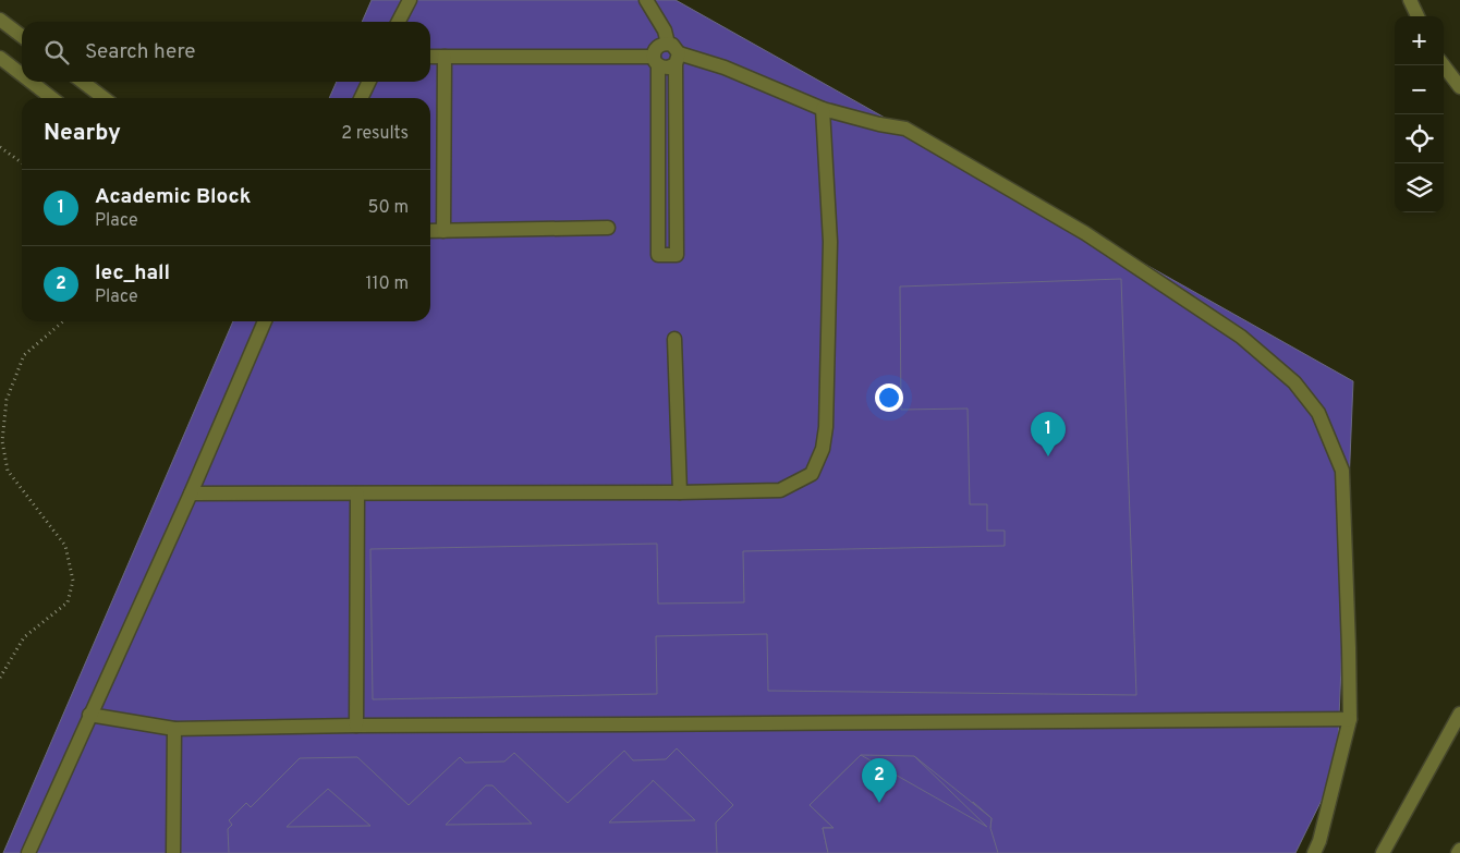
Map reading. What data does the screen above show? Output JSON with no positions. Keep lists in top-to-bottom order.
{
  "page": {
    "map_buttons": ["+", "−"],
    "search": "Search here",
    "heading": ["Nearby", "2 results"],
    "list": [
      {
        "mark": "1",
        "name": "Academic Block",
        "note": "Place",
        "value": "50 m"
      },
      {
        "mark": "2",
        "name": "lec_hall",
        "note": "Place",
        "value": "110 m"
      }
    ],
    "pins": ["1", "2"]
  }
}
